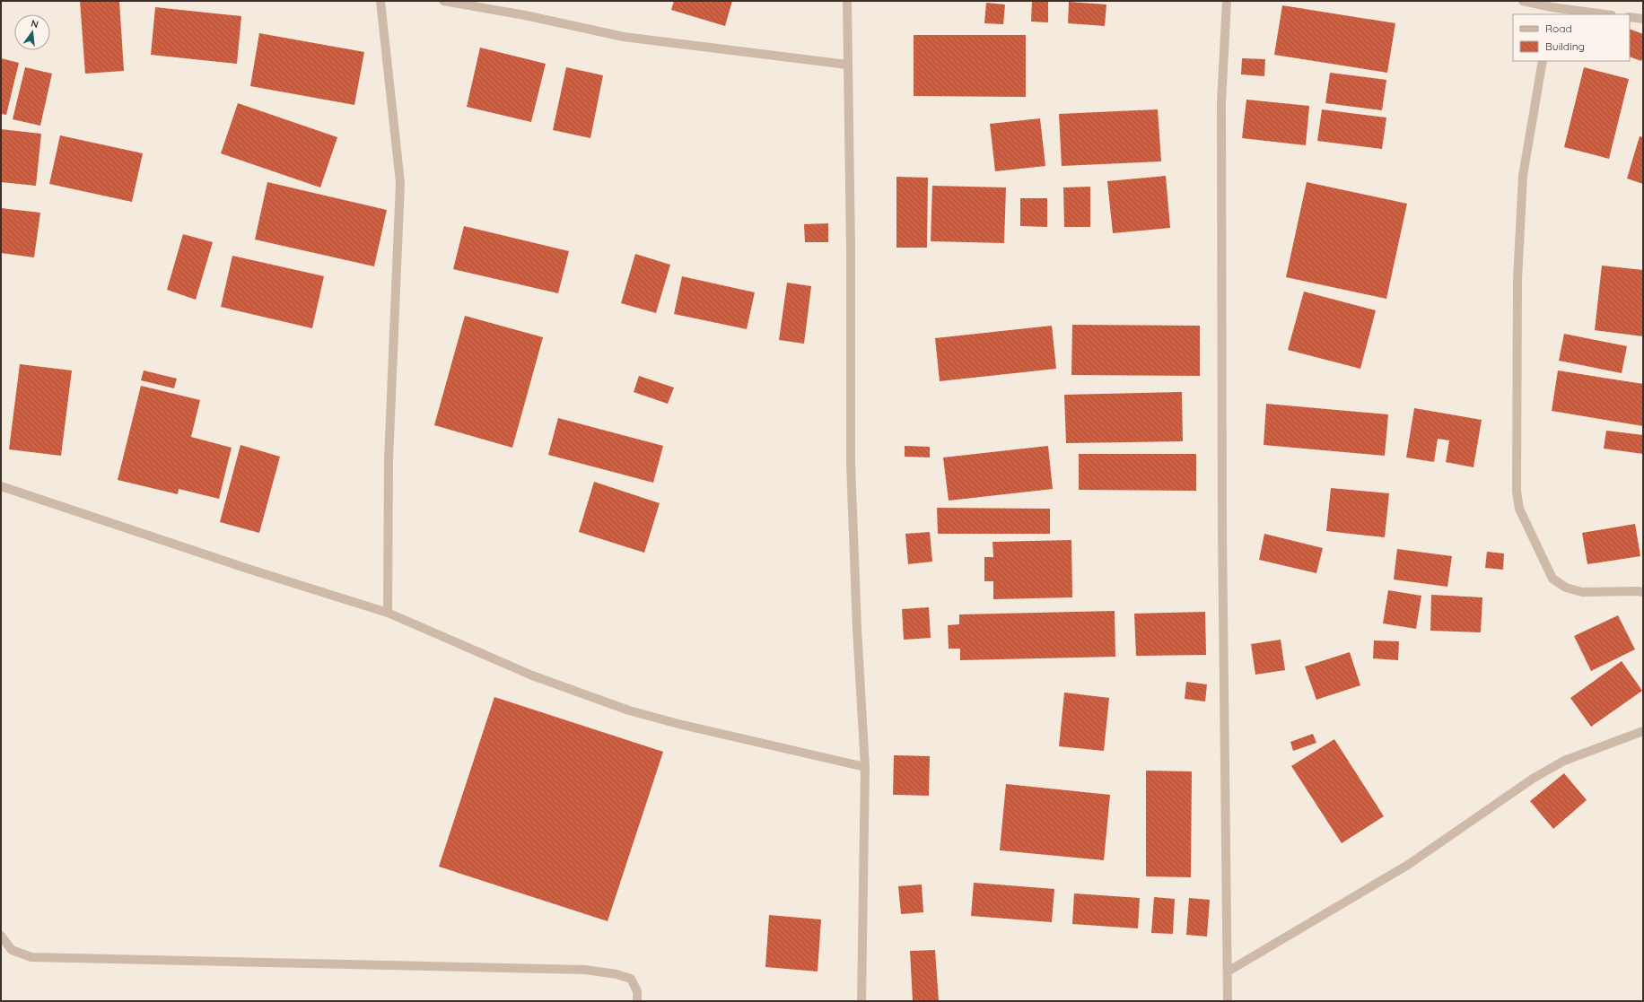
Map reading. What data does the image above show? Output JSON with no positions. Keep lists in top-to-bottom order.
{
  "legend": ["Road", "Building"],
  "north": "top"
}
